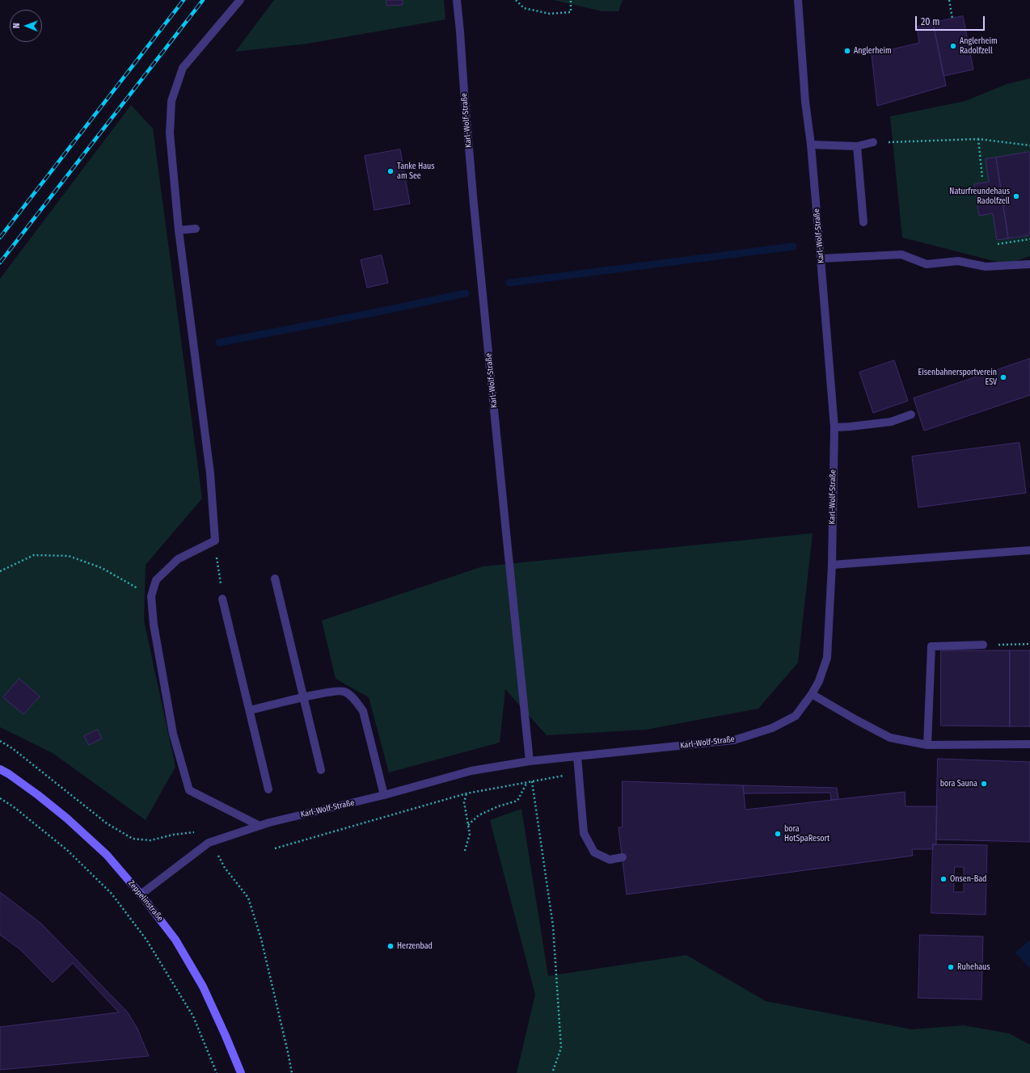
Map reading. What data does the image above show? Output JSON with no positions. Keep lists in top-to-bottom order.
{
  "streets": {
    "main road": ["Zeppelinstraße"],
    "street": ["Karl-Wolf-Straße"]
  },
  "crossings": [
    ["Karl-Wolf-Straße", "Zeppelinstraße"]
  ],
  "places": [
    "Anglerheim Radolfzell",
    "Anglerheim",
    "Tanke Haus am See",
    "Naturfreundehaus Radolfzell",
    "Eisenbahnersportverein ESV",
    "bora Sauna",
    "bora HotSpaResort",
    "Onsen-Bad",
    "Herzenbad",
    "Ruhehaus"
  ],
  "scale_bar": "20 m",
  "north": "left"
}
